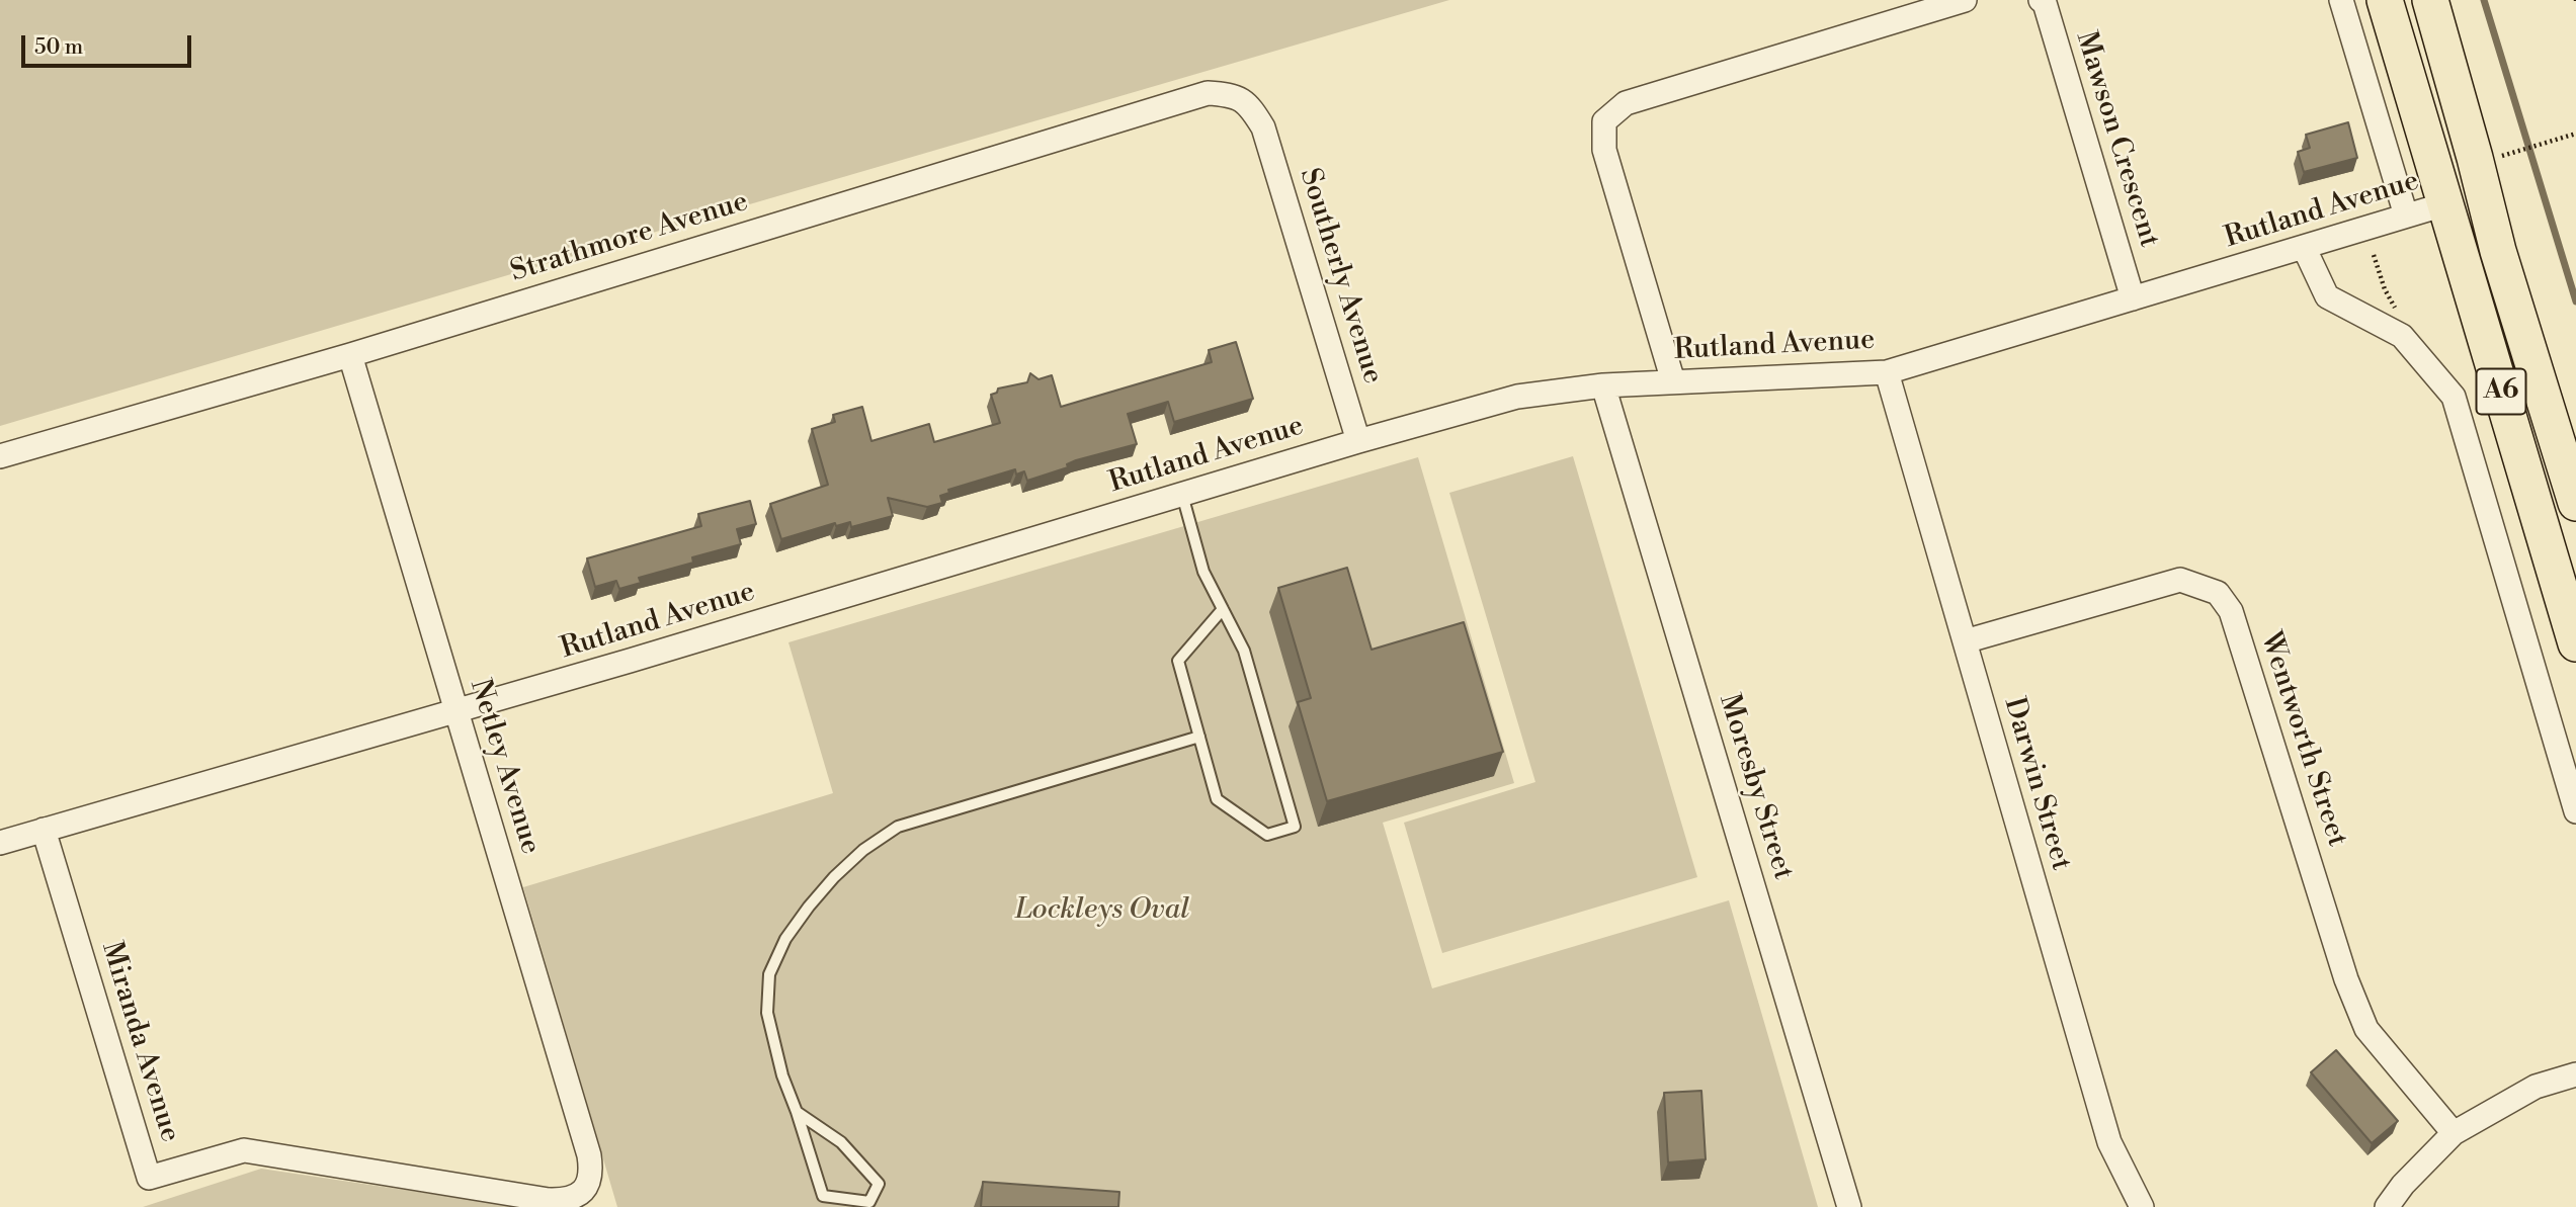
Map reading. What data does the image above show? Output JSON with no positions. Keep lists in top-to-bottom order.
{
  "streets": {
    "main road": ["A6"],
    "street": [
      "Mawson Crescent",
      "Rutland Avenue",
      "Strathmore Avenue",
      "Southerly Avenue",
      "Wentworth Street",
      "Netley Avenue",
      "Darwin Street",
      "Moresby Street",
      "Miranda Avenue"
    ]
  },
  "crossings": [
    ["Mawson Crescent", "Rutland Avenue"],
    ["Rutland Avenue", "Southerly Avenue"],
    ["Rutland Avenue", "A6"],
    ["Rutland Avenue", "Netley Avenue"],
    ["Rutland Avenue", "Darwin Street"],
    ["Rutland Avenue", "Moresby Street"],
    ["Rutland Avenue", "Miranda Avenue"],
    ["Strathmore Avenue", "Southerly Avenue"],
    ["Strathmore Avenue", "Netley Avenue"],
    ["Wentworth Street", "Darwin Street"],
    ["Netley Avenue", "Miranda Avenue"]
  ],
  "parks": ["Lockleys Oval"],
  "scale_bar": "50 m"
}
